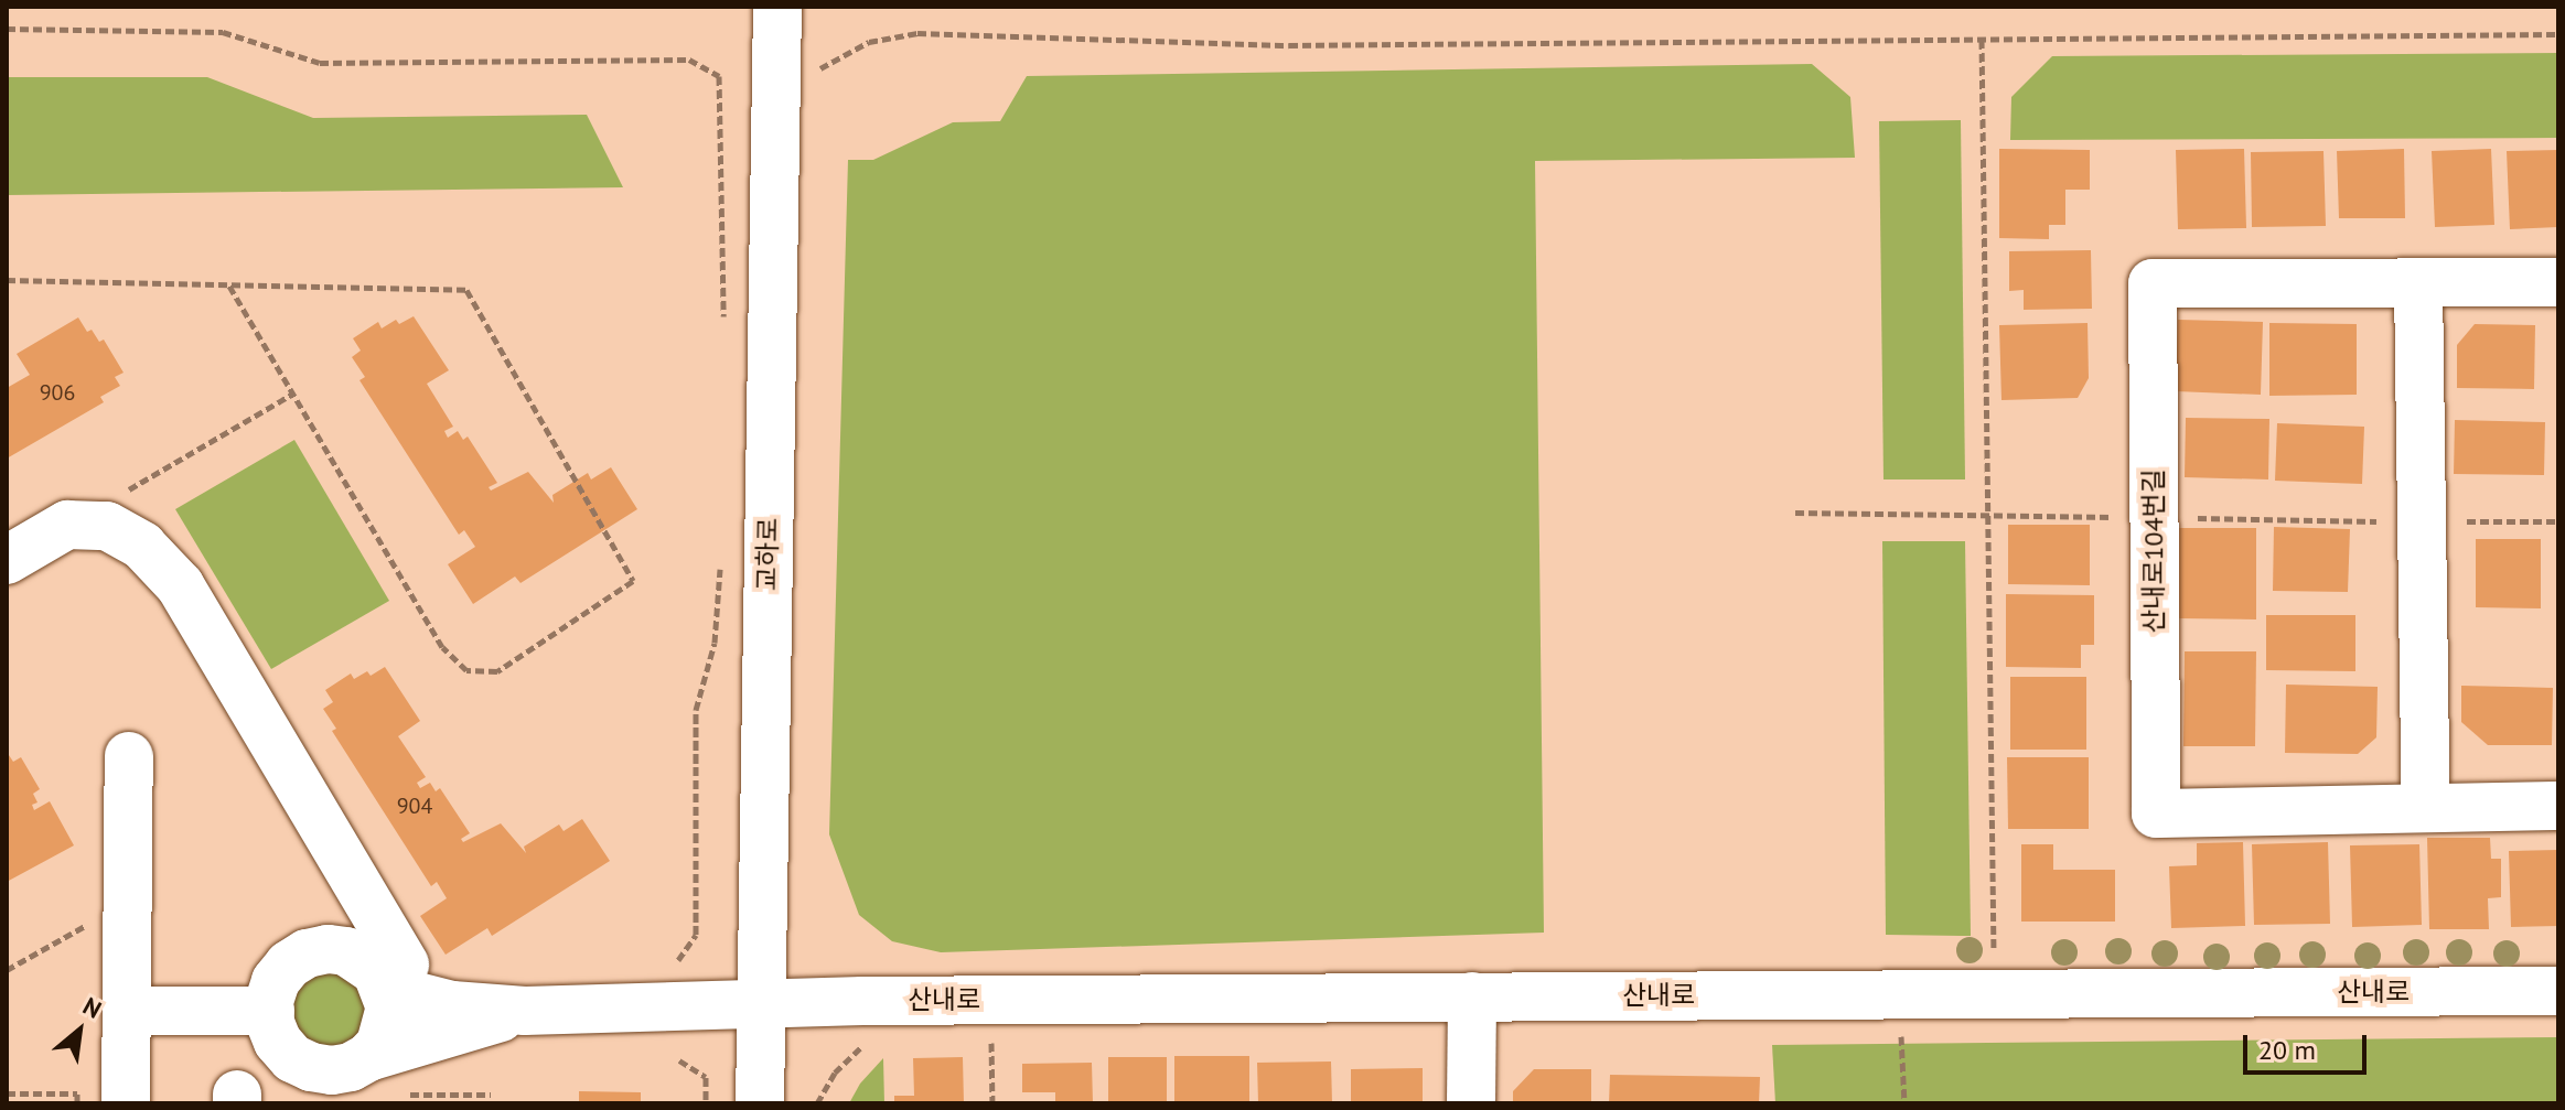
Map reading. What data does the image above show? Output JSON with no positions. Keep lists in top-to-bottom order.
{
  "streets": {
    "street": ["산내로104번길", "교하로", "산내로"]
  },
  "crossings": [
    ["교하로", "산내로"]
  ],
  "house_numbers": ["906", "904"],
  "scale_bar": "20 m",
  "north": "top right"
}
